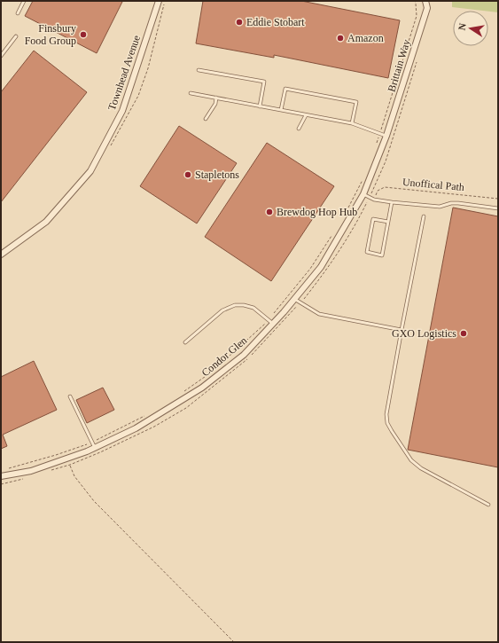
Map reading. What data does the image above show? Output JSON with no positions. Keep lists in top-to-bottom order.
{
  "streets": {
    "street": ["Brittain Way", "Townhead Avenue", "Condor Glen"],
    "path": ["Unoffical Path"]
  },
  "crossings": [
    ["Brittain Way", "Condor Glen"]
  ],
  "places": [
    "Eddie Stobart",
    "Finsbury Food Group",
    "Amazon",
    "Stapletons",
    "Brewdog Hop Hub",
    "GXO Logistics"
  ],
  "north": "left"
}
